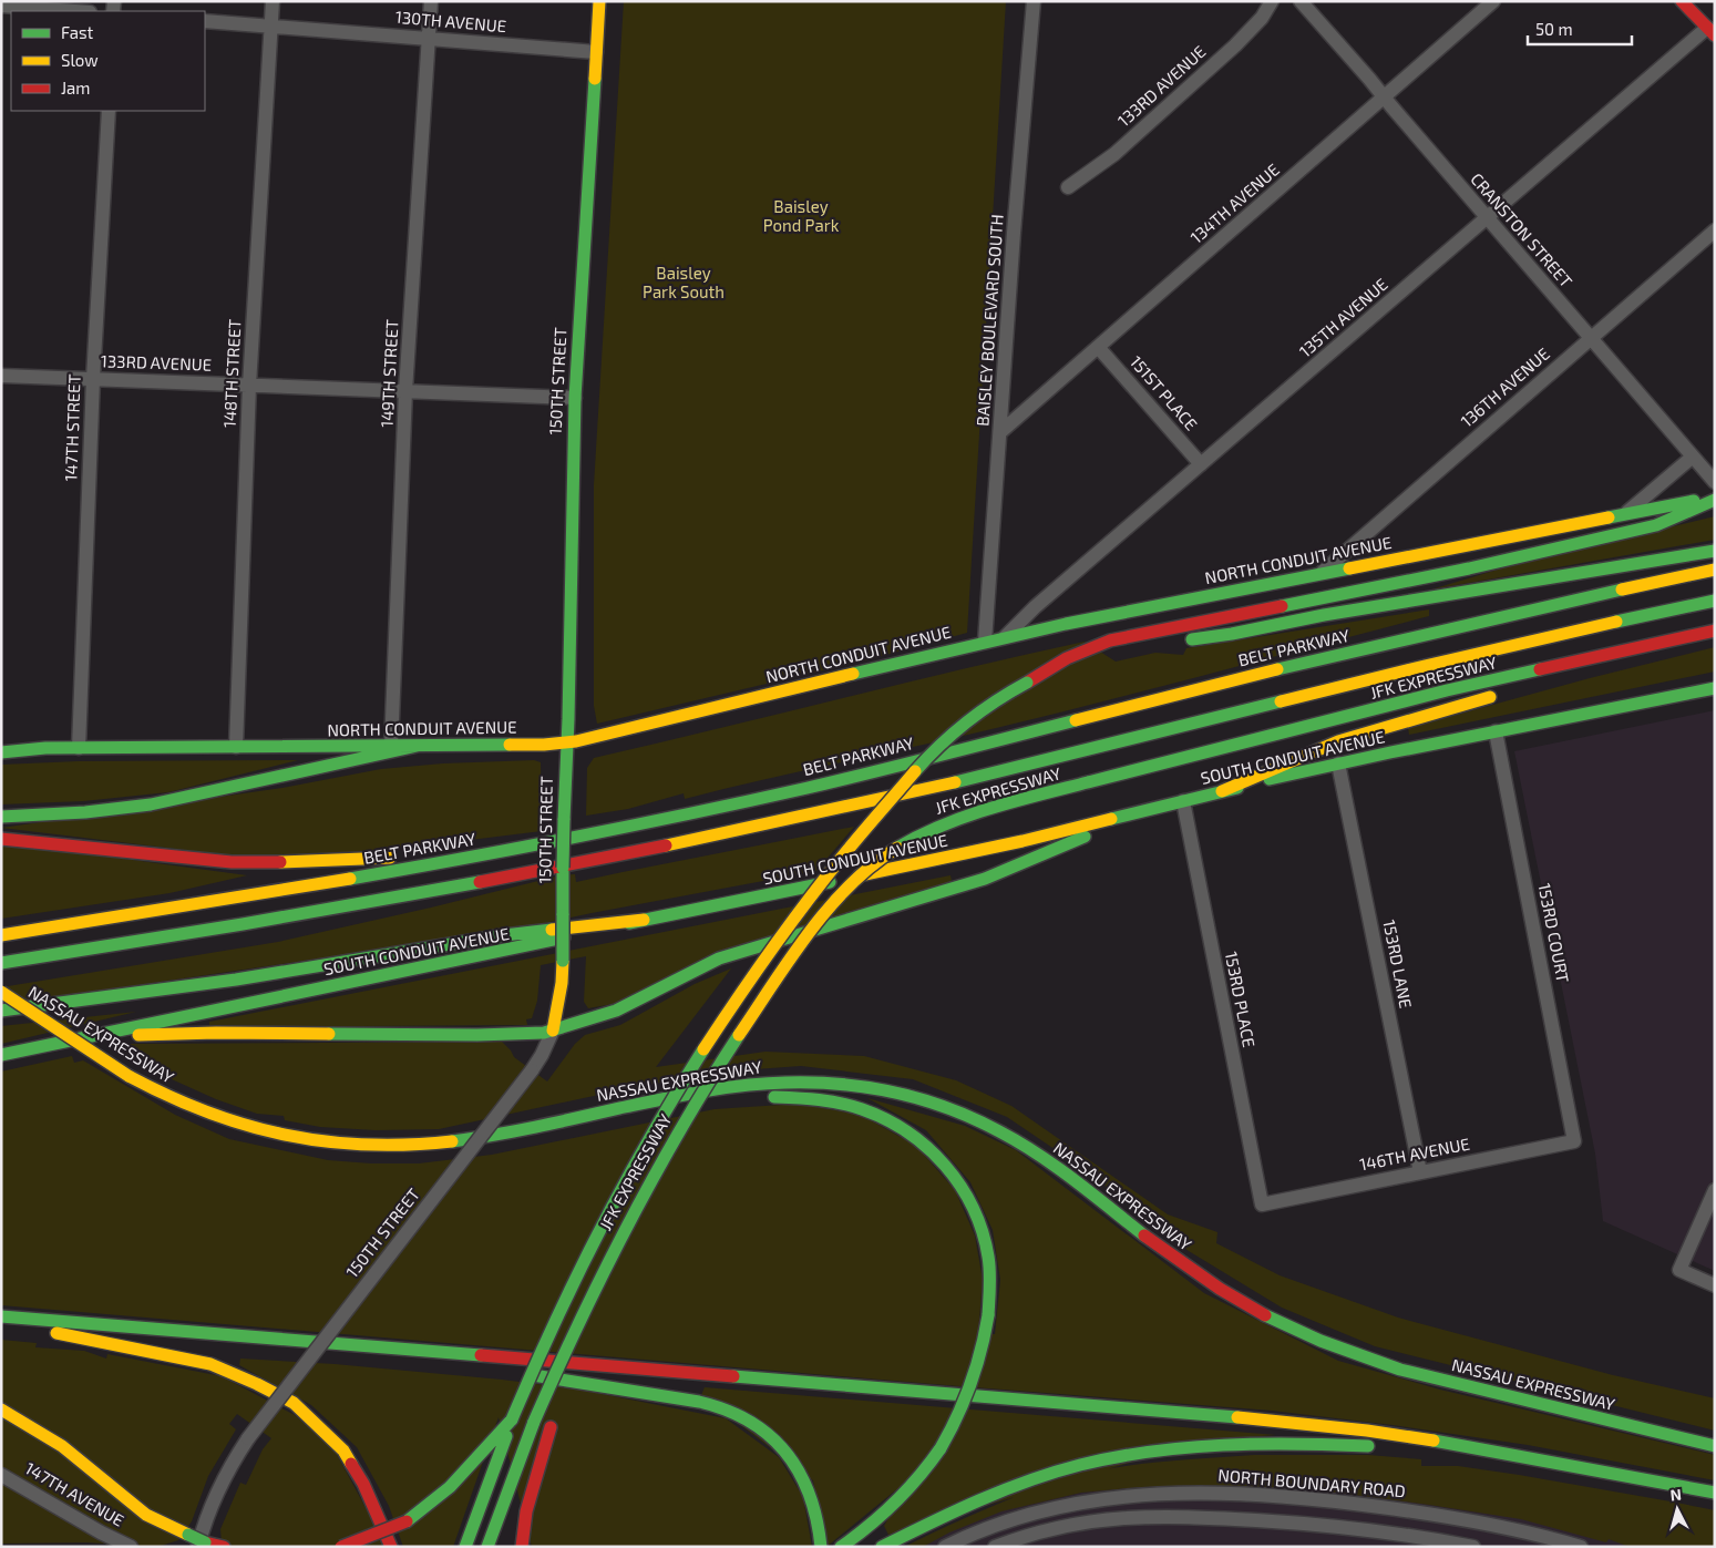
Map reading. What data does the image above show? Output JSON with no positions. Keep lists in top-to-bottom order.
{
  "streets": {
    "main road": [
      "150TH STREET",
      "NORTH CONDUIT AVENUE",
      "BELT PARKWAY",
      "JFK EXPRESSWAY",
      "SOUTH CONDUIT AVENUE",
      "NASSAU EXPRESSWAY"
    ],
    "street": [
      "130TH AVENUE",
      "133RD AVENUE",
      "134TH AVENUE",
      "CRANSTON STREET",
      "135TH AVENUE",
      "BAISLEY BOULEVARD SOUTH",
      "148TH STREET",
      "149TH STREET",
      "136TH AVENUE",
      "151ST PLACE",
      "147TH STREET",
      "153RD COURT",
      "153RD LANE",
      "153RD PLACE",
      "146TH AVENUE",
      "NORTH BOUNDARY ROAD",
      "147TH AVENUE"
    ]
  },
  "crossings": [
    ["130TH AVENUE", "148TH STREET"],
    ["130TH AVENUE", "149TH STREET"],
    ["130TH AVENUE", "150TH STREET"],
    ["133RD AVENUE", "148TH STREET"],
    ["133RD AVENUE", "149TH STREET"],
    ["133RD AVENUE", "150TH STREET"],
    ["133RD AVENUE", "147TH STREET"],
    ["134TH AVENUE", "CRANSTON STREET"],
    ["134TH AVENUE", "BAISLEY BOULEVARD SOUTH"],
    ["134TH AVENUE", "151ST PLACE"],
    ["CRANSTON STREET", "135TH AVENUE"],
    ["CRANSTON STREET", "136TH AVENUE"],
    ["135TH AVENUE", "151ST PLACE"],
    ["135TH AVENUE", "NORTH CONDUIT AVENUE"],
    ["BAISLEY BOULEVARD SOUTH", "NORTH CONDUIT AVENUE"],
    ["148TH STREET", "NORTH CONDUIT AVENUE"],
    ["149TH STREET", "NORTH CONDUIT AVENUE"],
    ["150TH STREET", "NORTH CONDUIT AVENUE"],
    ["136TH AVENUE", "NORTH CONDUIT AVENUE"],
    ["147TH STREET", "NORTH CONDUIT AVENUE"],
    ["SOUTH CONDUIT AVENUE", "153RD COURT"],
    ["SOUTH CONDUIT AVENUE", "153RD LANE"],
    ["SOUTH CONDUIT AVENUE", "153RD PLACE"],
    ["153RD COURT", "146TH AVENUE"],
    ["153RD LANE", "146TH AVENUE"],
    ["153RD PLACE", "146TH AVENUE"]
  ],
  "parks": ["Baisley Pond Park", "Baisley Park South"],
  "legend": ["Fast", "Slow", "Jam"],
  "scale_bar": "50 m",
  "north": "top"
}
